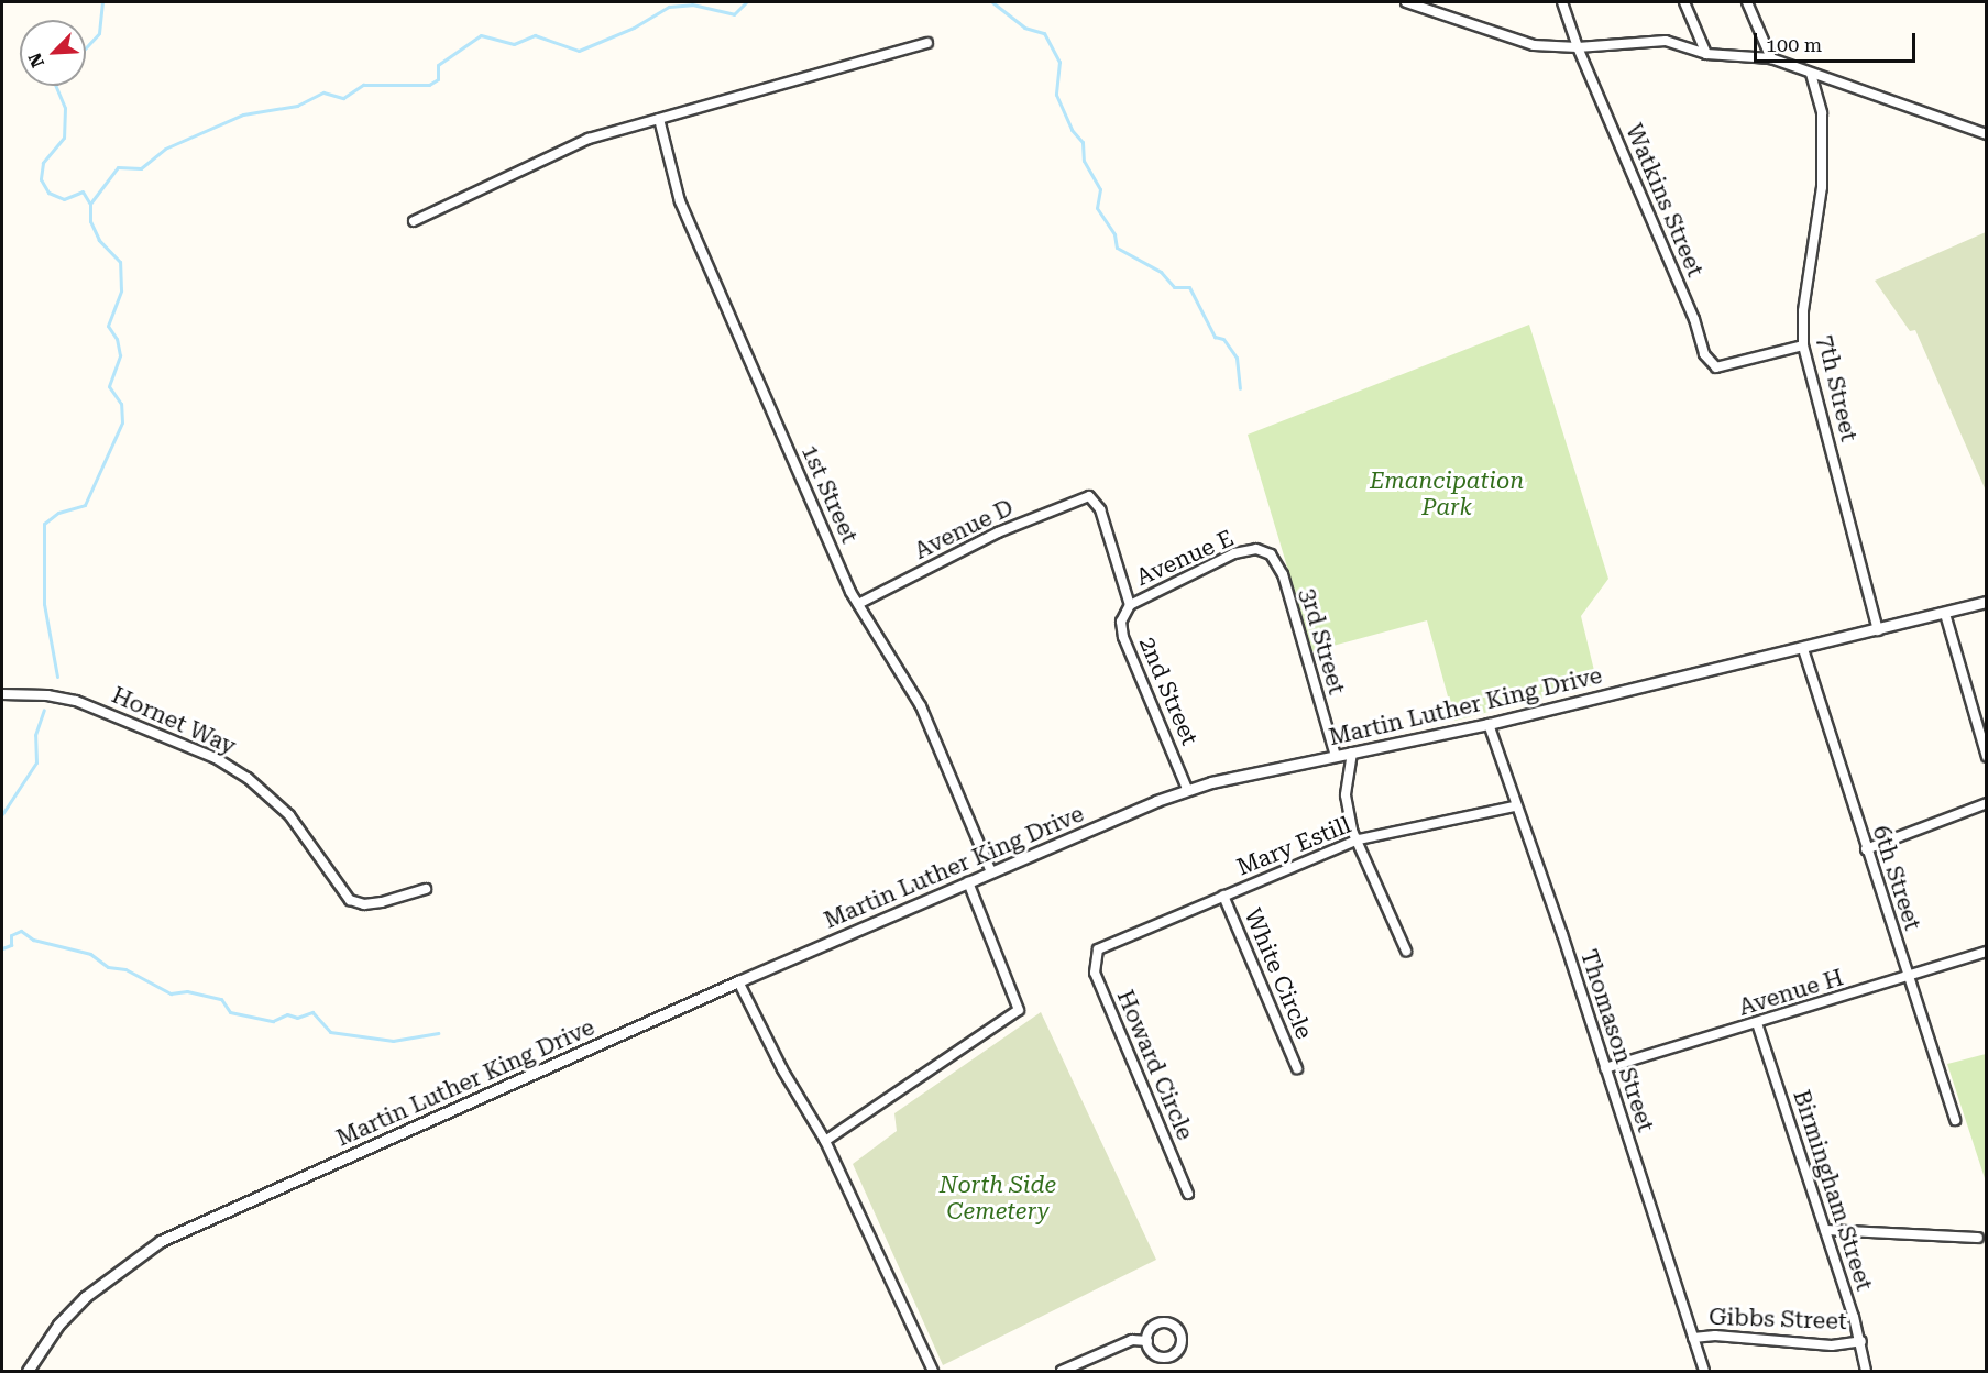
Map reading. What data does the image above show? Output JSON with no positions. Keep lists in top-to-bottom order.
{
  "streets": {
    "street": [
      "Watkins Street",
      "7th Street",
      "1st Street",
      "Avenue D",
      "Avenue E",
      "3rd Street",
      "2nd Street",
      "Martin Luther King Drive",
      "Hornet Way",
      "Mary Estill",
      "6th Street",
      "White Circle",
      "Avenue H",
      "Thomason Street",
      "Howard Circle",
      "Birmingham Street",
      "Gibbs Street"
    ]
  },
  "crossings": [
    ["Watkins Street", "7th Street"],
    ["7th Street", "Martin Luther King Drive"],
    ["1st Street", "Avenue D"],
    ["1st Street", "Martin Luther King Drive"],
    ["Avenue D", "2nd Street"],
    ["Avenue E", "3rd Street"],
    ["Avenue E", "2nd Street"],
    ["3rd Street", "Martin Luther King Drive"],
    ["2nd Street", "Martin Luther King Drive"],
    ["Martin Luther King Drive", "6th Street"],
    ["Martin Luther King Drive", "Thomason Street"],
    ["Mary Estill", "White Circle"],
    ["Mary Estill", "Thomason Street"],
    ["Mary Estill", "Howard Circle"],
    ["6th Street", "Avenue H"],
    ["Avenue H", "Thomason Street"],
    ["Avenue H", "Birmingham Street"],
    ["Thomason Street", "Gibbs Street"],
    ["Birmingham Street", "Gibbs Street"]
  ],
  "parks": ["Emancipation Park", "North Side Cemetery"],
  "scale_bar": "100 m",
  "north": "bottom left"
}
